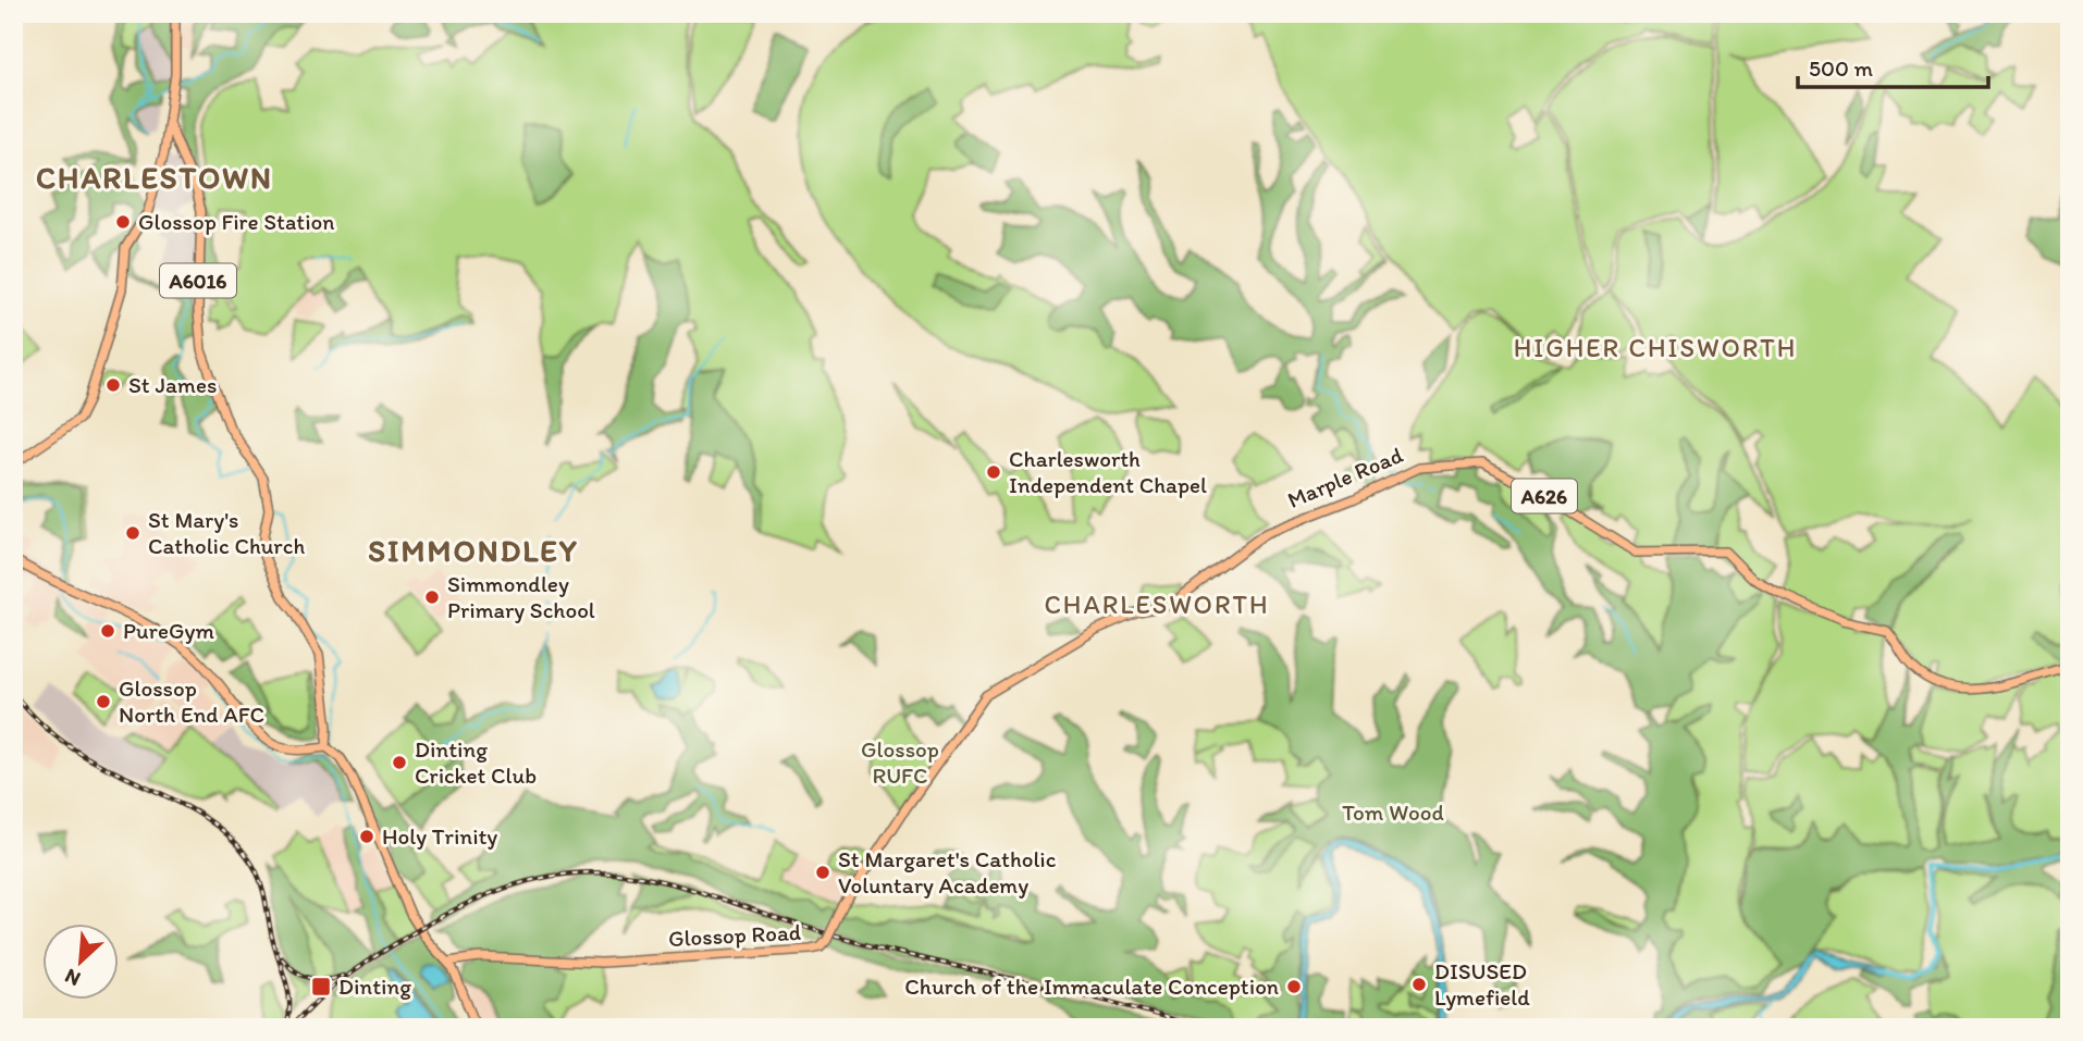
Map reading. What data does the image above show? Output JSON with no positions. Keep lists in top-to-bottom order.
{
  "streets": {
    "main road": [
      "A6016",
      "Marple Road",
      "A626",
      "Glossop Road"
    ]
  },
  "crossings": [
    ["Marple Road", "Glossop Road"]
  ],
  "districts": [
    "CHARLESTOWN",
    "HIGHER CHISWORTH",
    "SIMMONDLEY",
    "CHARLESWORTH"
  ],
  "parks": ["Glossop RUFC", "Tom Wood"],
  "places": {
    "other": [
      "Glossop Fire Station",
      "St James",
      "Charlesworth Independent Chapel",
      "St Mary's Catholic Church",
      "Simmondley Primary School",
      "PureGym",
      "Glossop North End AFC",
      "Dinting Cricket Club",
      "Holy Trinity",
      "St Margaret's Catholic Voluntary Academy",
      "DISUSED Lymefield",
      "Church of the Immaculate Conception"
    ],
    "transit": ["Dinting"]
  },
  "scale_bar": "500 m",
  "north": "bottom left"
}
